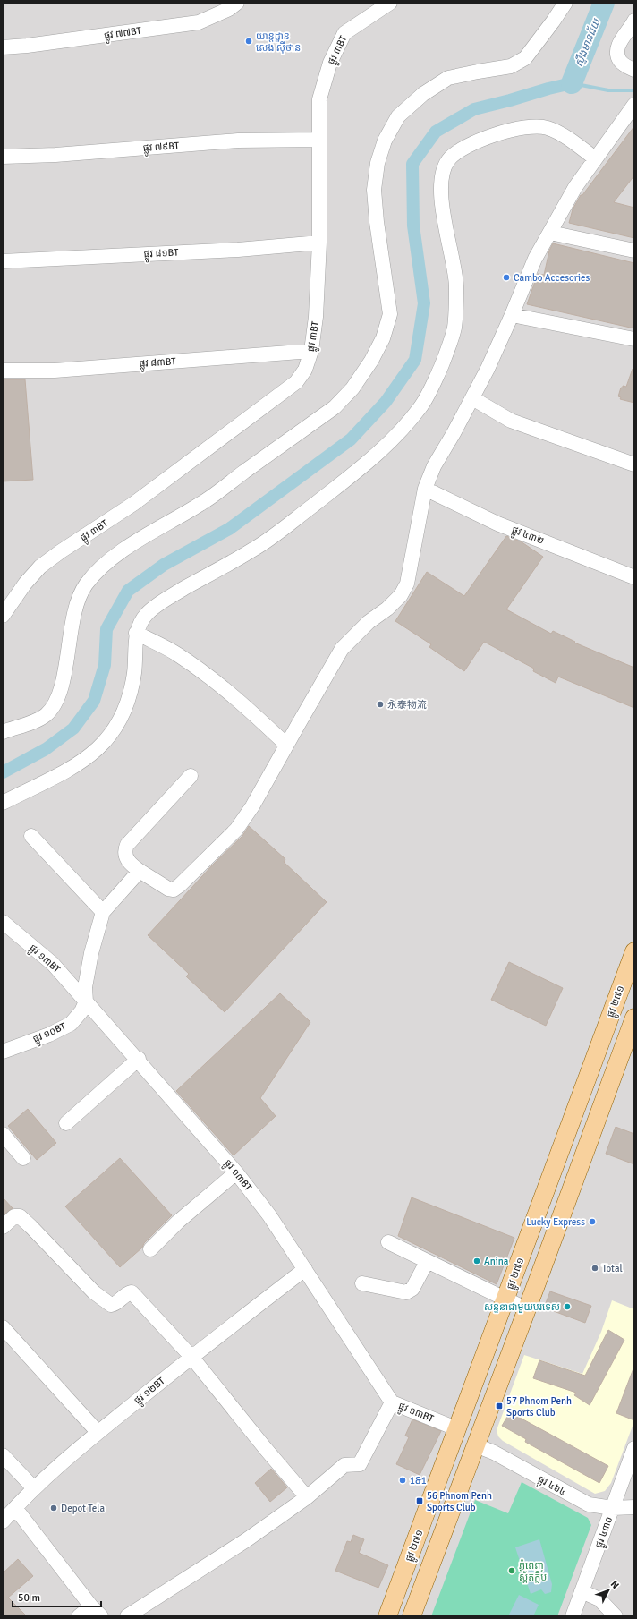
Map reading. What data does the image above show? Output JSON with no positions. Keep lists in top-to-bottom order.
{
  "streets": {
    "main road": ["ផ្លូវ ២៧១"],
    "street": [
      "ផ្លូវ ៧៧BT",
      "ផ្លូវ ៣BT",
      "ផ្លូវ ៧៩BT",
      "ផ្លូវ ៨១BT",
      "ផ្លូវ ៨៣BT",
      "ផ្លូវ ៤៣២",
      "ផ្លូវ ១៣BT",
      "ផ្លូវ ១០BT",
      "ផ្លូវ ១២BT",
      "ផ្លូវ ៤៦៤",
      "ផ្លូវ ៤៣០"
    ]
  },
  "crossings": [
    ["ផ្លូវ ៣BT", "ផ្លូវ ៧៩BT"],
    ["ផ្លូវ ៣BT", "ផ្លូវ ៨១BT"],
    ["ផ្លូវ ៣BT", "ផ្លូវ ៨៣BT"],
    ["ផ្លូវ ១៣BT", "ផ្លូវ ២៧១"],
    ["ផ្លូវ ១៣BT", "ផ្លូវ ១០BT"],
    ["ផ្លូវ ១៣BT", "ផ្លូវ ១២BT"],
    ["ផ្លូវ ៤៦៤", "ផ្លូវ ៤៣០"]
  ],
  "water": ["ស្ទឹងមានជ័យ"],
  "places": {
    "other": [
      "យាន្ដដ្ឋាន សេង ស៊ីថាន",
      "Cambo Accesories",
      "永泰物流",
      "Lucky Express",
      "Anina",
      "Total",
      "សន្ទនាជាមួយបរទេស",
      "1&1",
      "Depot Tela",
      "ភ្នំពេញ ស្ព័តក្លឹប"
    ],
    "transit": ["57 Phnom Penh Sports Club", "56 Phnom Penh Sports Club"]
  },
  "scale_bar": "50 m",
  "north": "top right"
}
